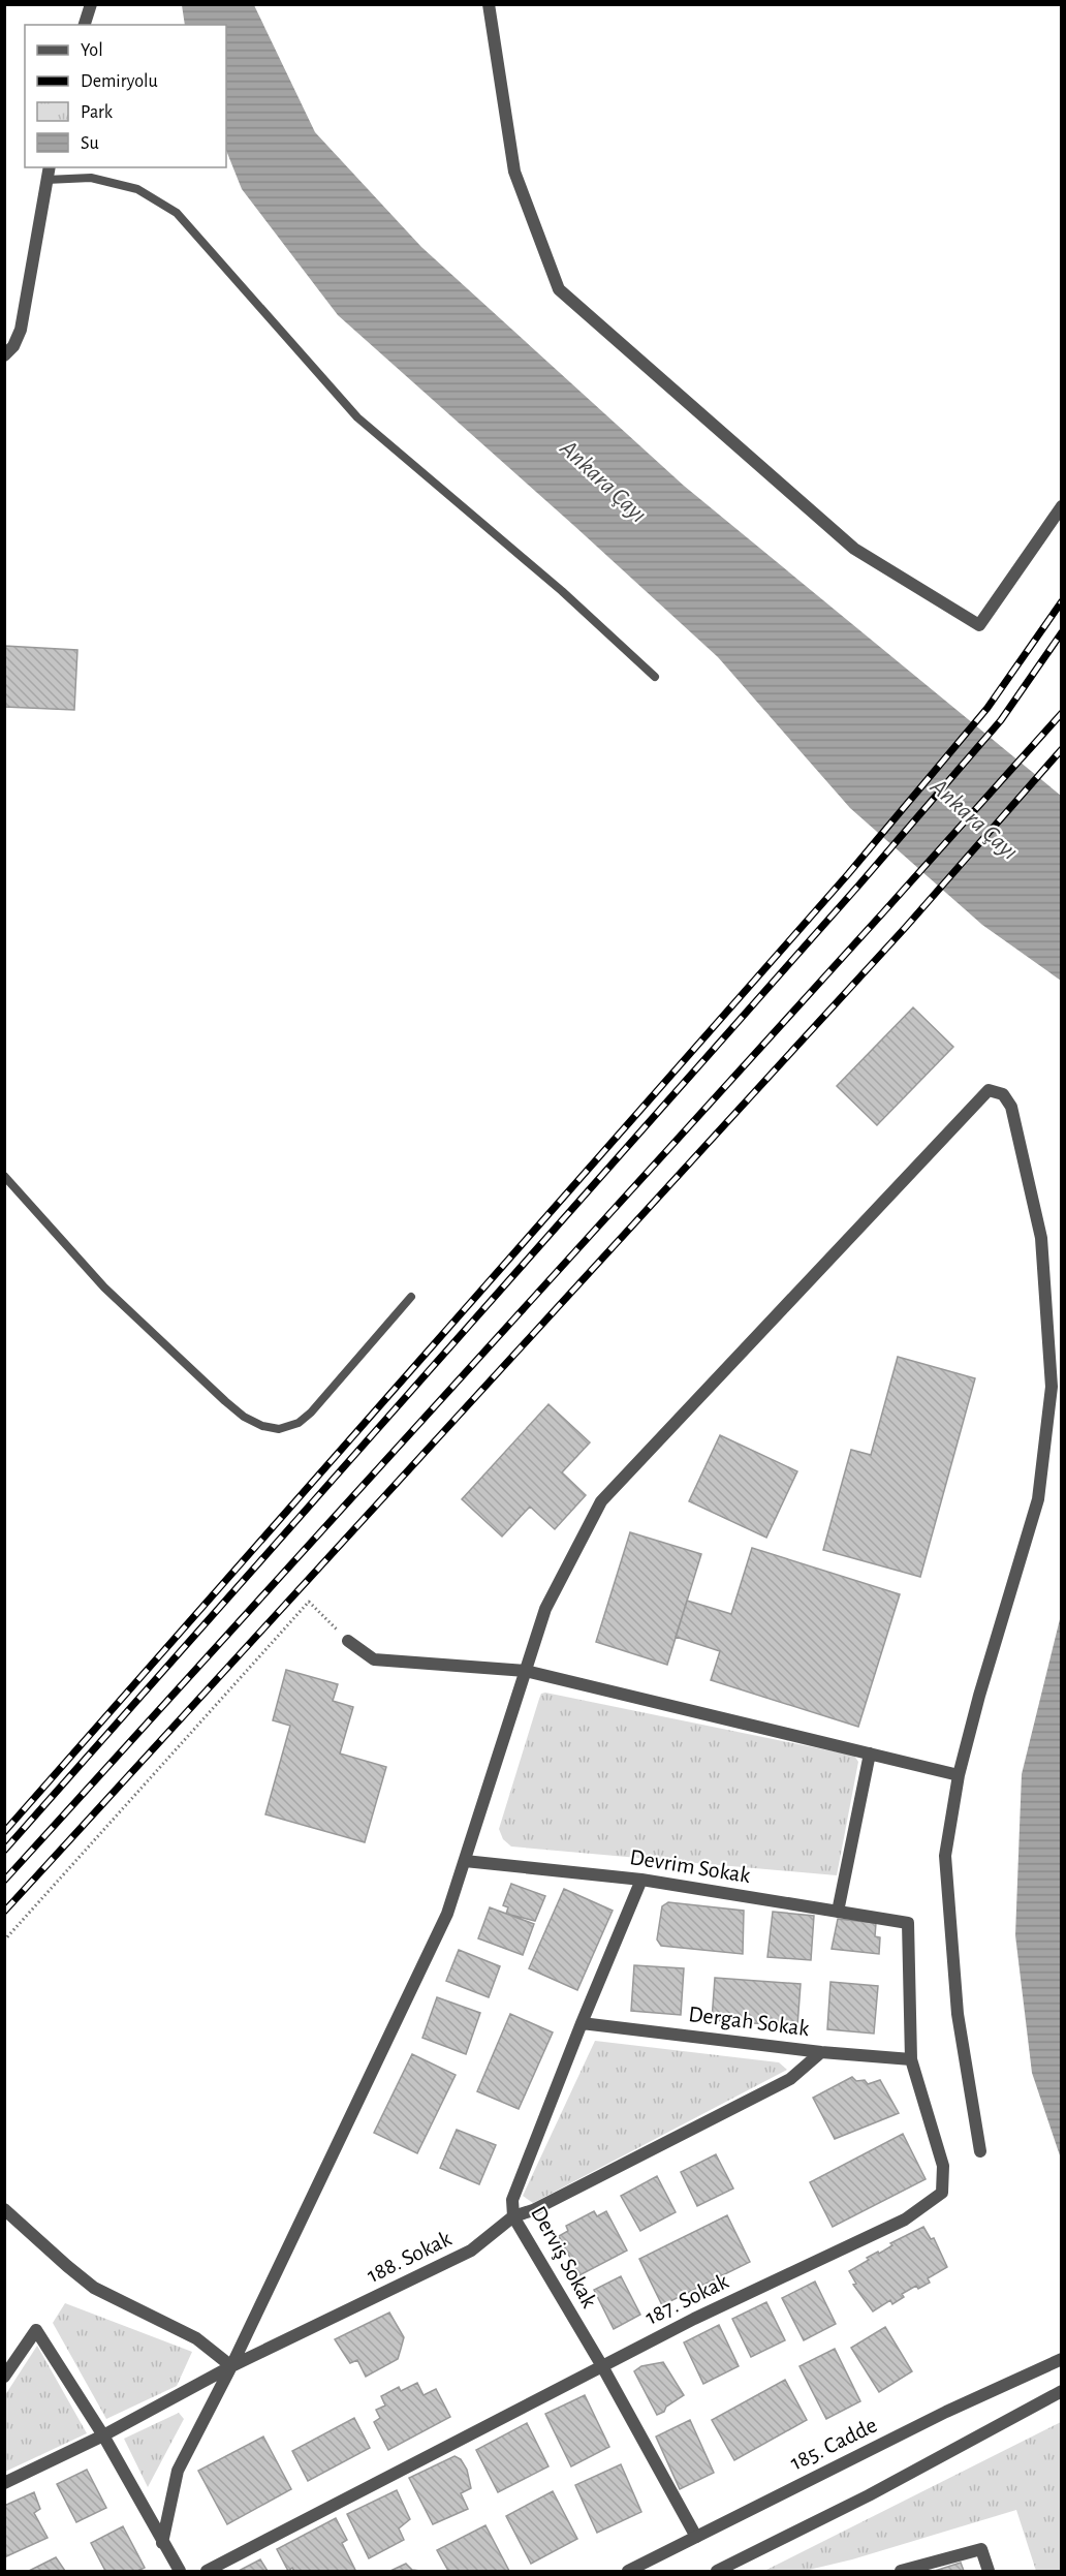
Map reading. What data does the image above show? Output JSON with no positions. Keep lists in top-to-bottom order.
{
  "streets": {
    "street": [
      "Devrim Sokak",
      "Dergah Sokak",
      "188. Sokak",
      "Derviş Sokak",
      "187. Sokak",
      "185. Cadde"
    ]
  },
  "crossings": [
    ["Devrim Sokak", "Derviş Sokak"],
    ["Devrim Sokak", "187. Sokak"],
    ["Dergah Sokak", "188. Sokak"],
    ["Dergah Sokak", "Derviş Sokak"],
    ["Dergah Sokak", "187. Sokak"],
    ["188. Sokak", "Derviş Sokak"],
    ["Derviş Sokak", "187. Sokak"],
    ["Derviş Sokak", "185. Cadde"]
  ],
  "water": ["Ankara Çayı"],
  "legend": [
    "Yol",
    "Demiryolu",
    "Park",
    "Su"
  ]
}
